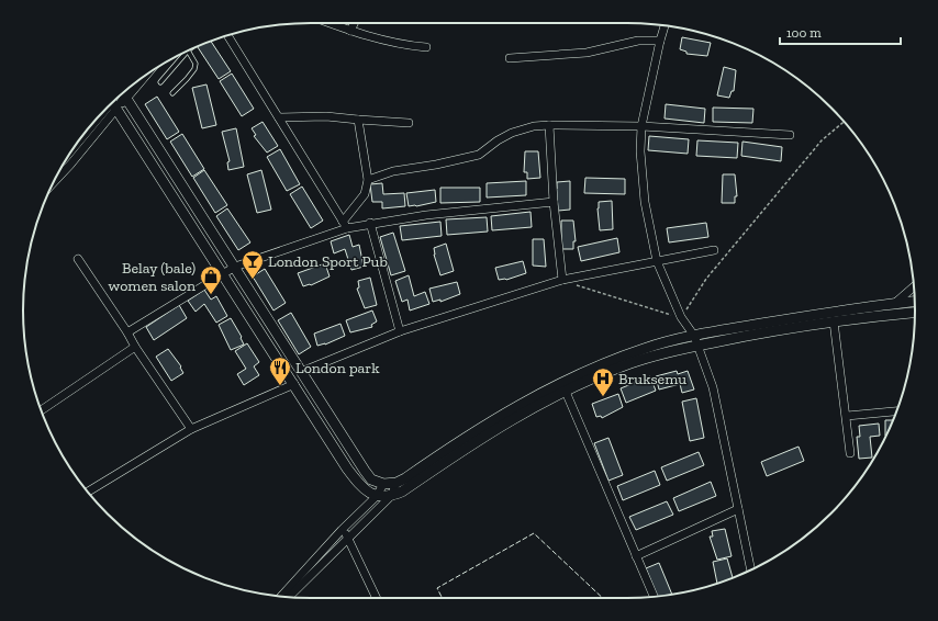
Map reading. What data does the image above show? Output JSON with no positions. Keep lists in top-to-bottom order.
{
  "places": {
    "bar": ["London Sport Pub"],
    "shop": ["Belay (bale) women salon"],
    "restaurant": ["London park"],
    "hospital": ["Bruksemu"]
  },
  "scale_bar": "100 m"
}
